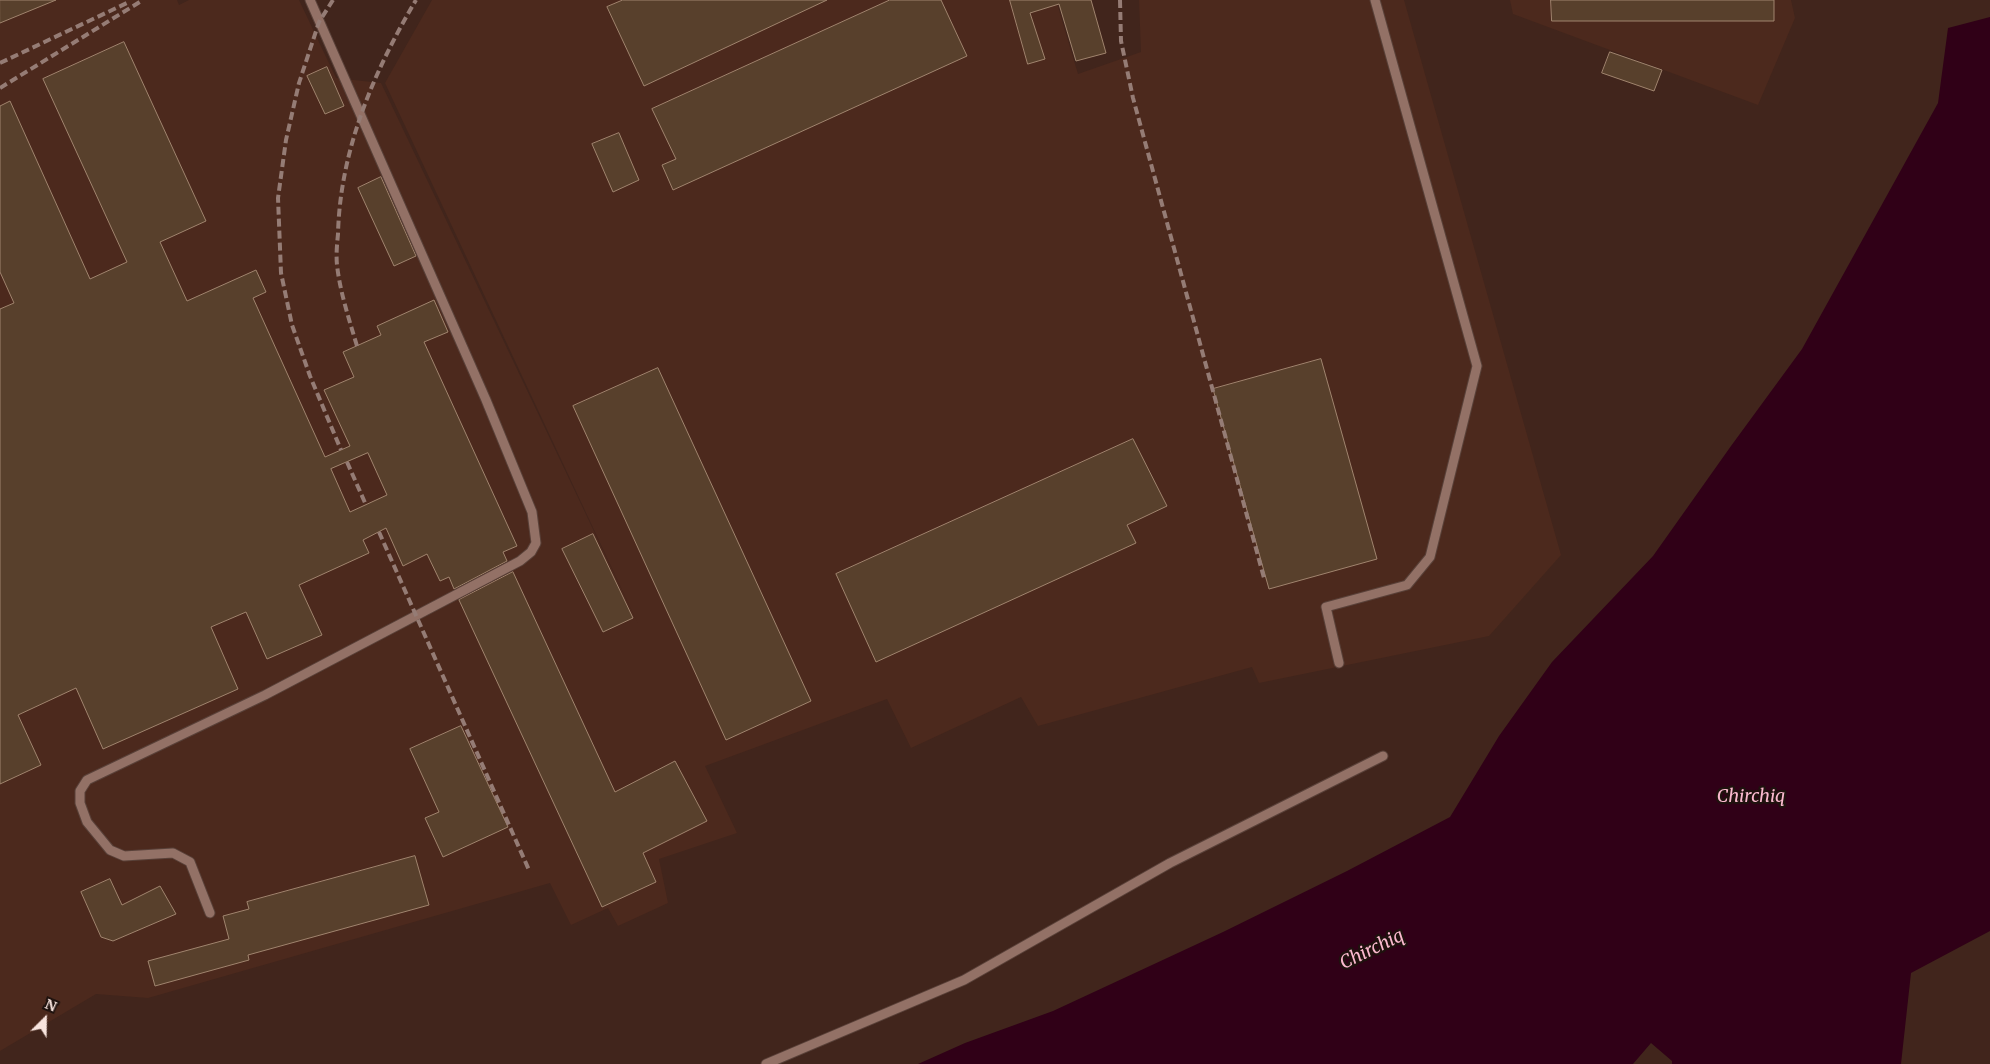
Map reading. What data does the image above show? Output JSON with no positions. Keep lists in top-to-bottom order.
{
  "water": ["Chirchiq"],
  "north": "top right"
}
